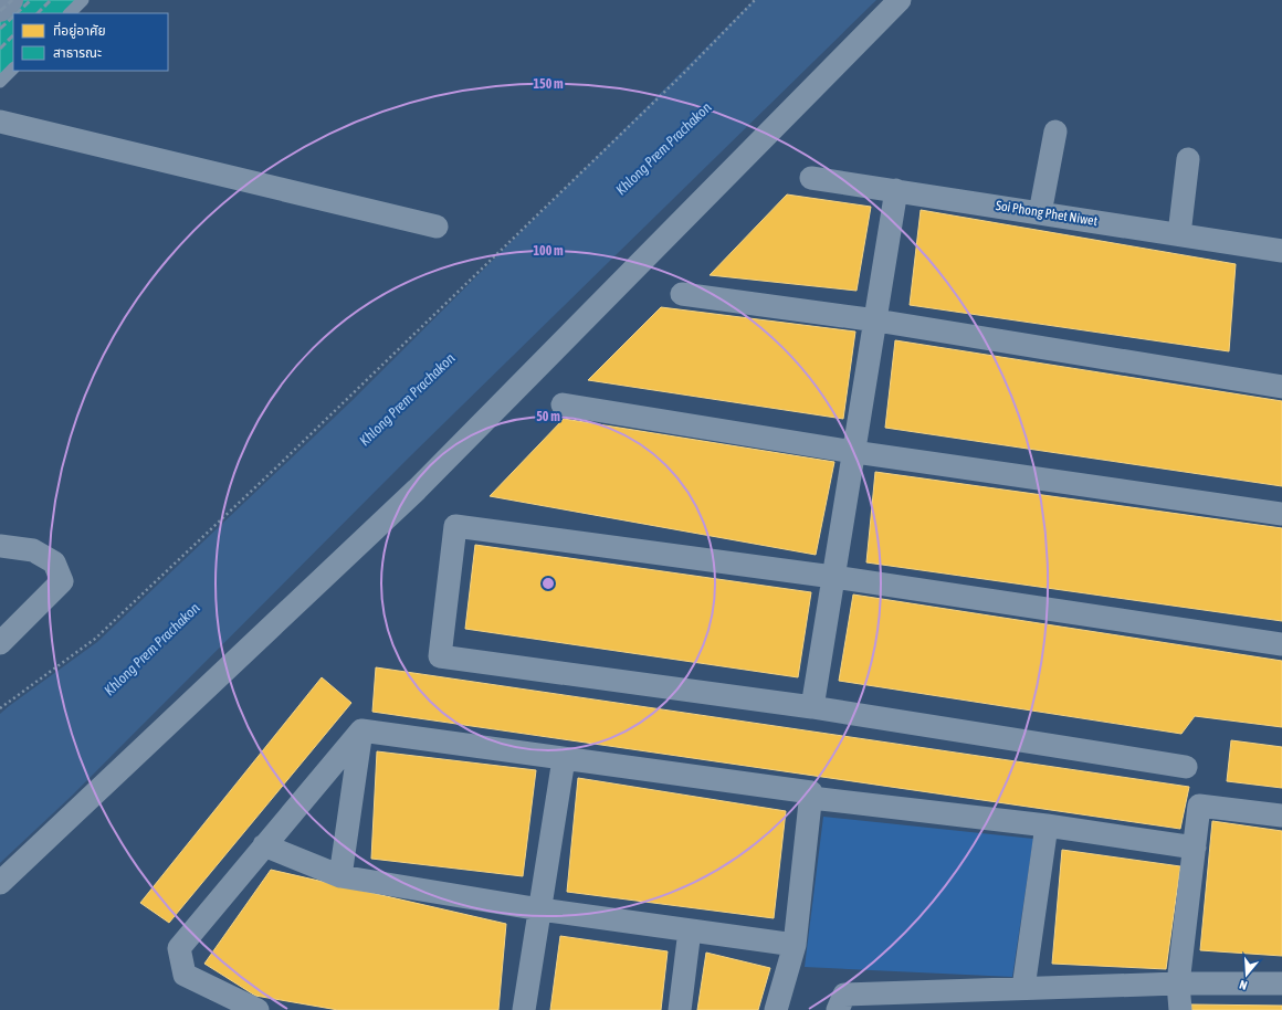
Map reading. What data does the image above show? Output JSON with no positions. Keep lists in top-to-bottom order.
{
  "streets": {
    "street": ["Soi Phong Phet Niwet"]
  },
  "water": ["Khlong Prem Prachakon"],
  "legend": ["ที่อยู่อาศัย", "สาธารณะ"],
  "north": "bottom",
  "rings": ["150 m", "100 m", "50 m"]
}
